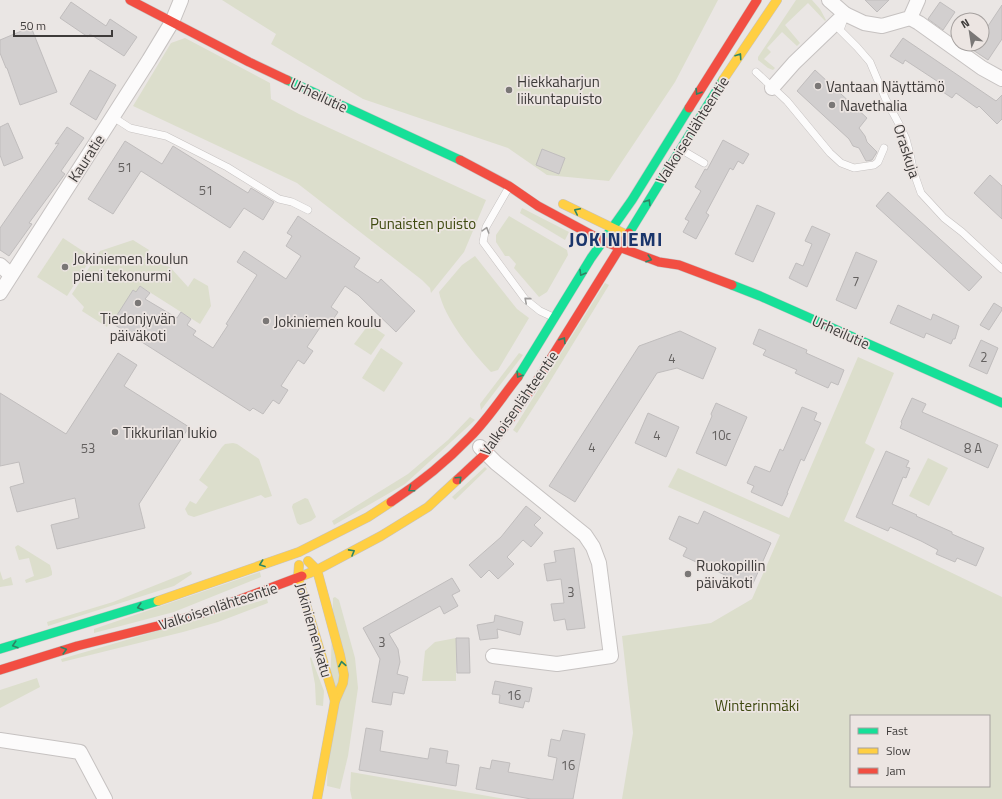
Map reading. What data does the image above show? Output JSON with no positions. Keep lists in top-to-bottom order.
{
  "streets": {
    "main road": ["Urheilutie", "Valkoisenlähteentie", "Jokiniemenkatu"],
    "street": ["Kauratie"],
    "lane": ["Oraskuja"]
  },
  "crossings": [
    ["Urheilutie", "Valkoisenlähteentie"],
    ["Urheilutie", "Kauratie"],
    ["Valkoisenlähteentie", "Jokiniemenkatu"]
  ],
  "districts": ["JOKINIEMI"],
  "parks": ["Punaisten puisto", "Winterinmäki"],
  "places": [
    "Vantaan Näyttämö",
    "Hiekkaharjun liikuntapuisto",
    "Navethalia",
    "Jokiniemen koulun pieni tekonurmi",
    "Tiedonjyvän päiväkoti",
    "Jokiniemen koulu",
    "Tikkurilan lukio",
    "Ruokopillin päiväkoti"
  ],
  "house_numbers": [
    "51",
    "51",
    "7",
    "2",
    "4",
    "4",
    "10c",
    "4",
    "53",
    "8 A",
    "3",
    "3",
    "16",
    "16"
  ],
  "legend": ["Fast", "Slow", "Jam"],
  "scale_bar": "50 m",
  "north": "top left"
}
